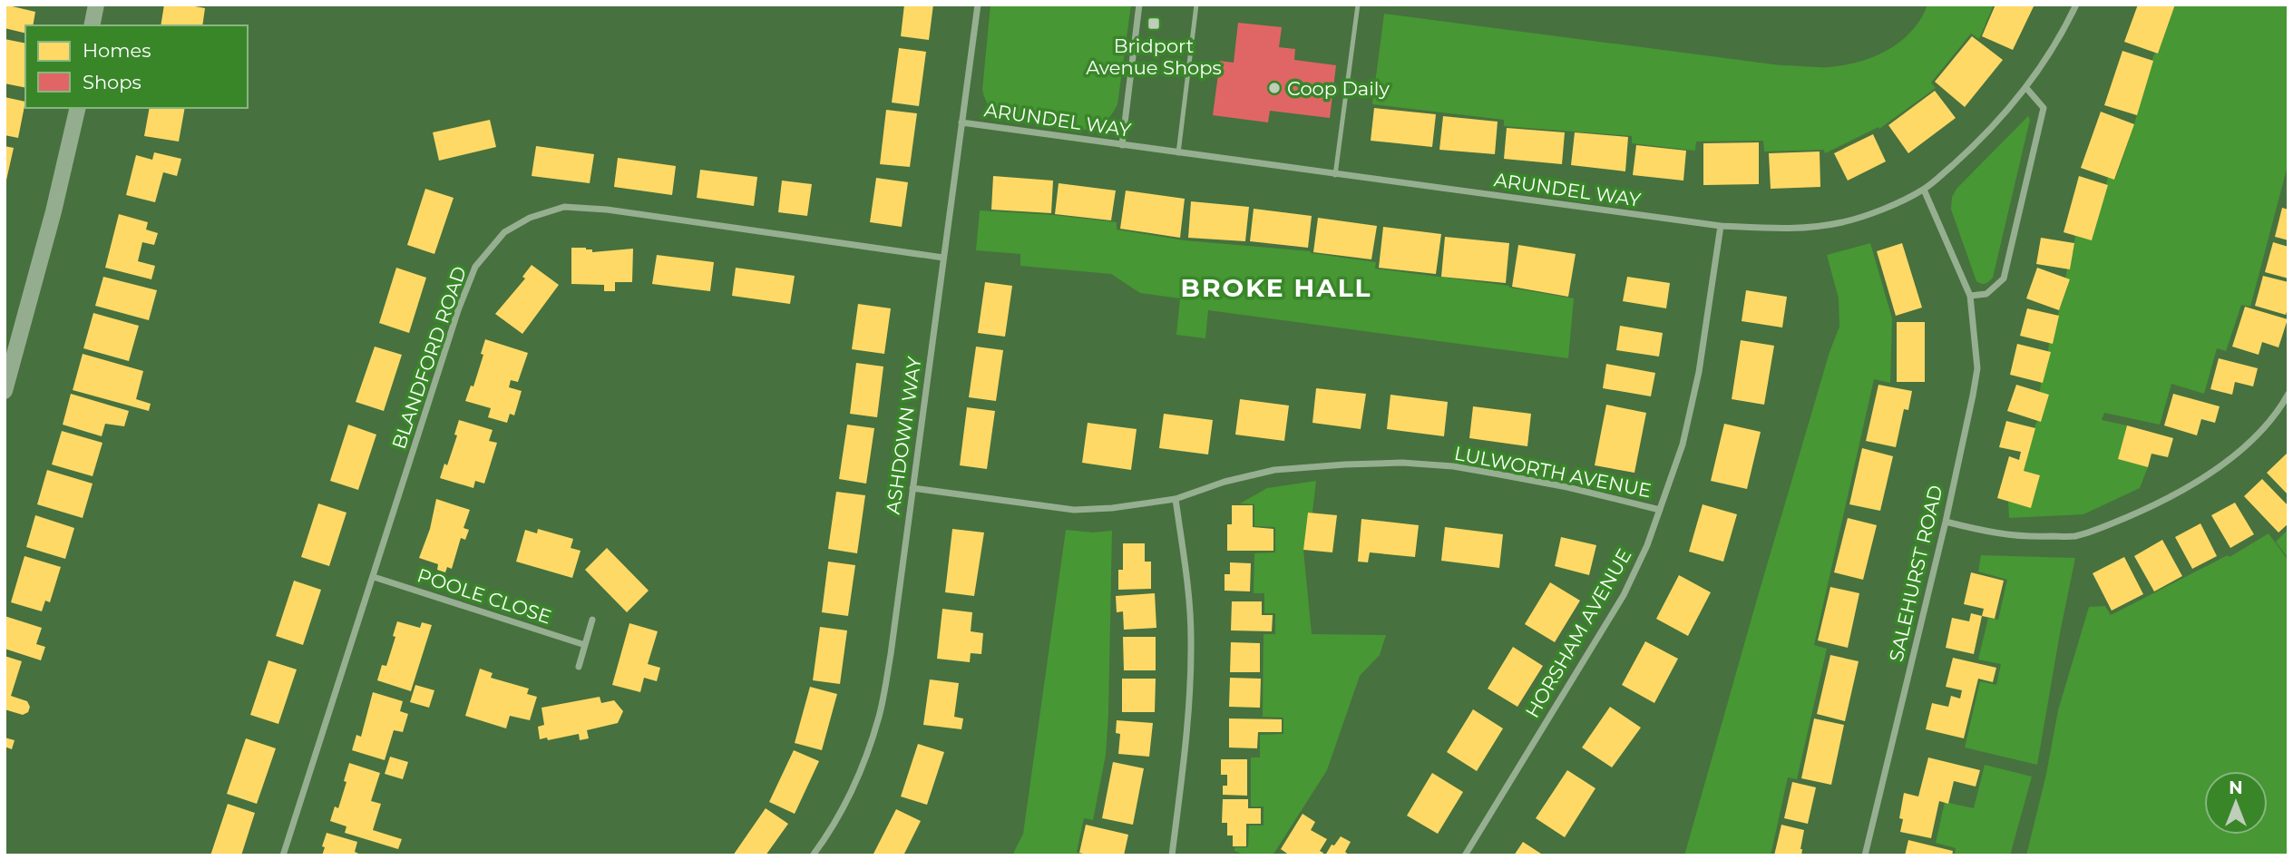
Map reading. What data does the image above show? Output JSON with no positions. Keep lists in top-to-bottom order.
{
  "streets": {
    "street": [
      "ARUNDEL WAY",
      "BLANDFORD ROAD",
      "ASHDOWN WAY",
      "LULWORTH AVENUE",
      "SALEHURST ROAD",
      "POOLE CLOSE",
      "HORSHAM AVENUE"
    ]
  },
  "crossings": [
    ["ARUNDEL WAY", "ASHDOWN WAY"],
    ["ARUNDEL WAY", "SALEHURST ROAD"],
    ["ARUNDEL WAY", "HORSHAM AVENUE"],
    ["BLANDFORD ROAD", "ASHDOWN WAY"],
    ["BLANDFORD ROAD", "POOLE CLOSE"],
    ["ASHDOWN WAY", "LULWORTH AVENUE"],
    ["LULWORTH AVENUE", "HORSHAM AVENUE"]
  ],
  "districts": ["BROKE HALL"],
  "places": {
    "transit": ["Bridport Avenue Shops"],
    "other": ["Coop Daily"]
  },
  "legend": ["Homes", "Shops"],
  "north": "top"
}
